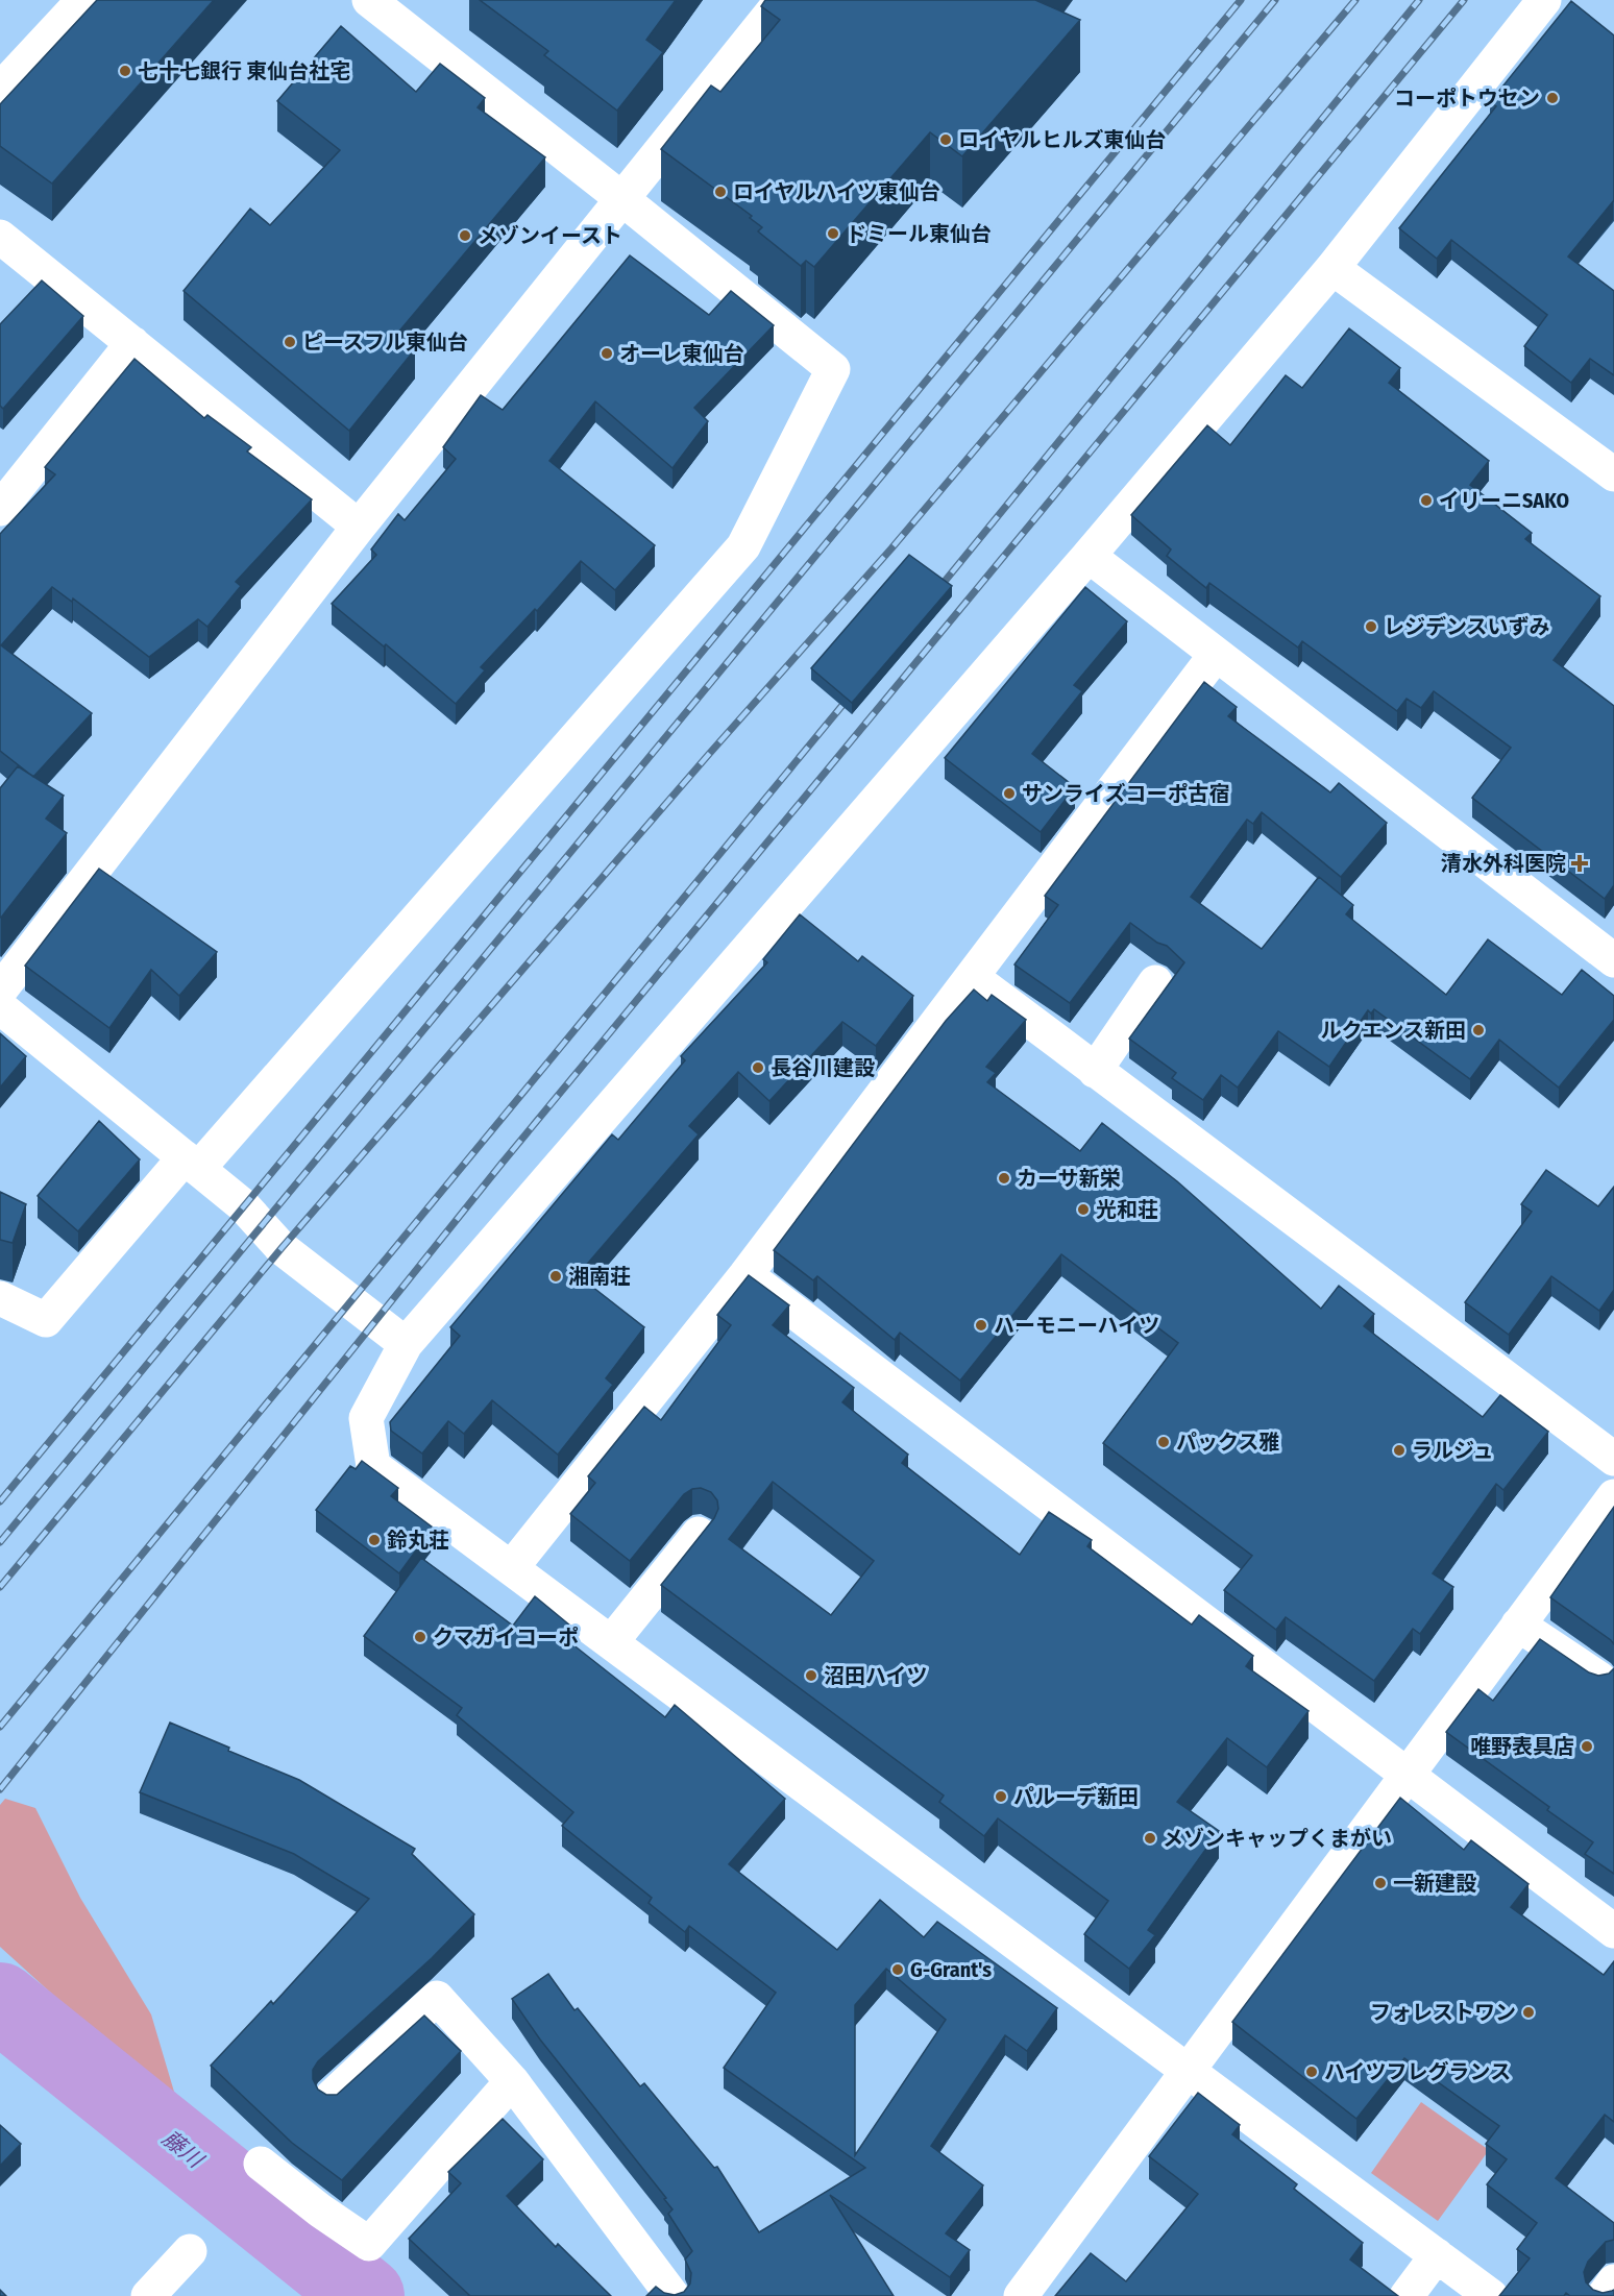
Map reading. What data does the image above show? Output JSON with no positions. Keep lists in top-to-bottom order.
{
  "water": ["藤川"],
  "places": {
    "other": [
      "七十七銀行 東仙台社宅",
      "コーポトウセン",
      "ロイヤルヒルズ東仙台",
      "ロイヤルハイツ東仙台",
      "ドミール東仙台",
      "メゾンイースト",
      "ピースフル東仙台",
      "オーレ東仙台",
      "イリーニSAKO",
      "レジデンスいずみ",
      "サンライズコーポ古宿",
      "ルクエンス新田",
      "長谷川建設",
      "カーサ新栄",
      "光和荘",
      "湘南荘",
      "ハーモニーハイツ",
      "パックス雅",
      "ラルジュ",
      "鈴丸荘",
      "クマガイコーポ",
      "沼田ハイツ",
      "唯野表具店",
      "パルーデ新田",
      "メゾンキャップくまがい",
      "一新建設",
      "G-Grant's",
      "フォレストワン",
      "ハイツフレグランス"
    ],
    "health": ["清水外科医院"]
  }
}
